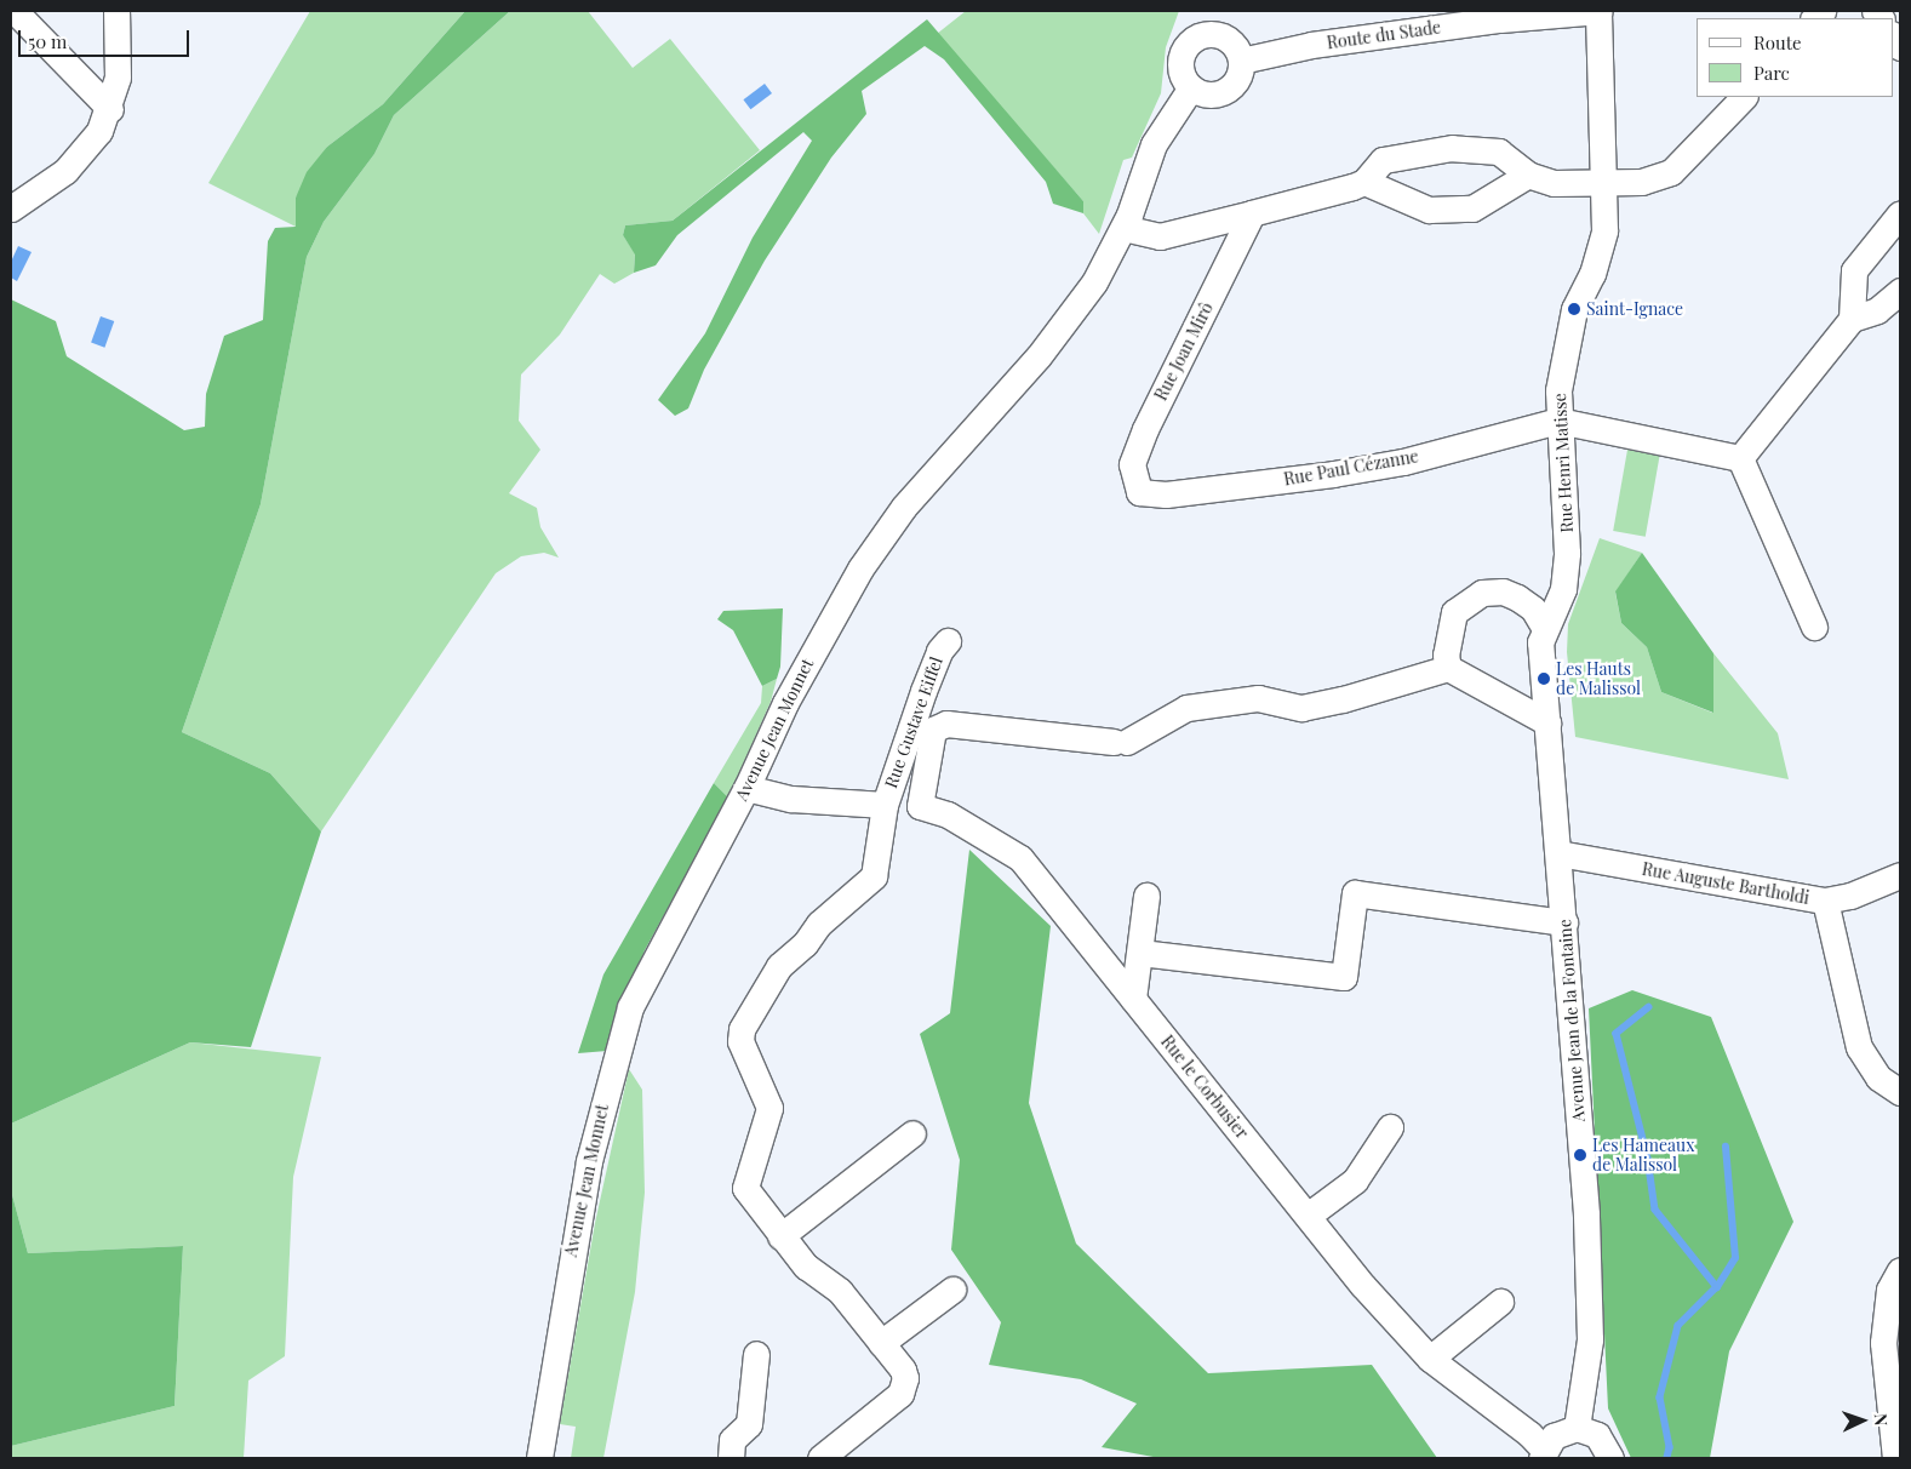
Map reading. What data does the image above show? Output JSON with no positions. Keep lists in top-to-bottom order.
{
  "streets": {
    "street": [
      "Route du Stade",
      "Rue Joan Mirô",
      "Rue Henri Matisse",
      "Rue Paul Cézanne",
      "Rue Gustave Eiffel",
      "Avenue Jean Monnet",
      "Rue Auguste Bartholdi",
      "Avenue Jean de la Fontaine",
      "Rue le Corbusier"
    ]
  },
  "crossings": [
    ["Route du Stade", "Rue Henri Matisse"],
    ["Route du Stade", "Avenue Jean Monnet"],
    ["Rue Joan Mirô", "Rue Paul Cézanne"],
    ["Rue Henri Matisse", "Rue Paul Cézanne"],
    ["Rue Henri Matisse", "Avenue Jean de la Fontaine"],
    ["Rue Gustave Eiffel", "Avenue Jean Monnet"],
    ["Rue Auguste Bartholdi", "Avenue Jean de la Fontaine"]
  ],
  "places": ["Saint-Ignace", "Les Hauts de Malissol", "Les Hameaux de Malissol"],
  "legend": ["Route", "Parc"],
  "scale_bar": "50 m",
  "north": "right"
}
